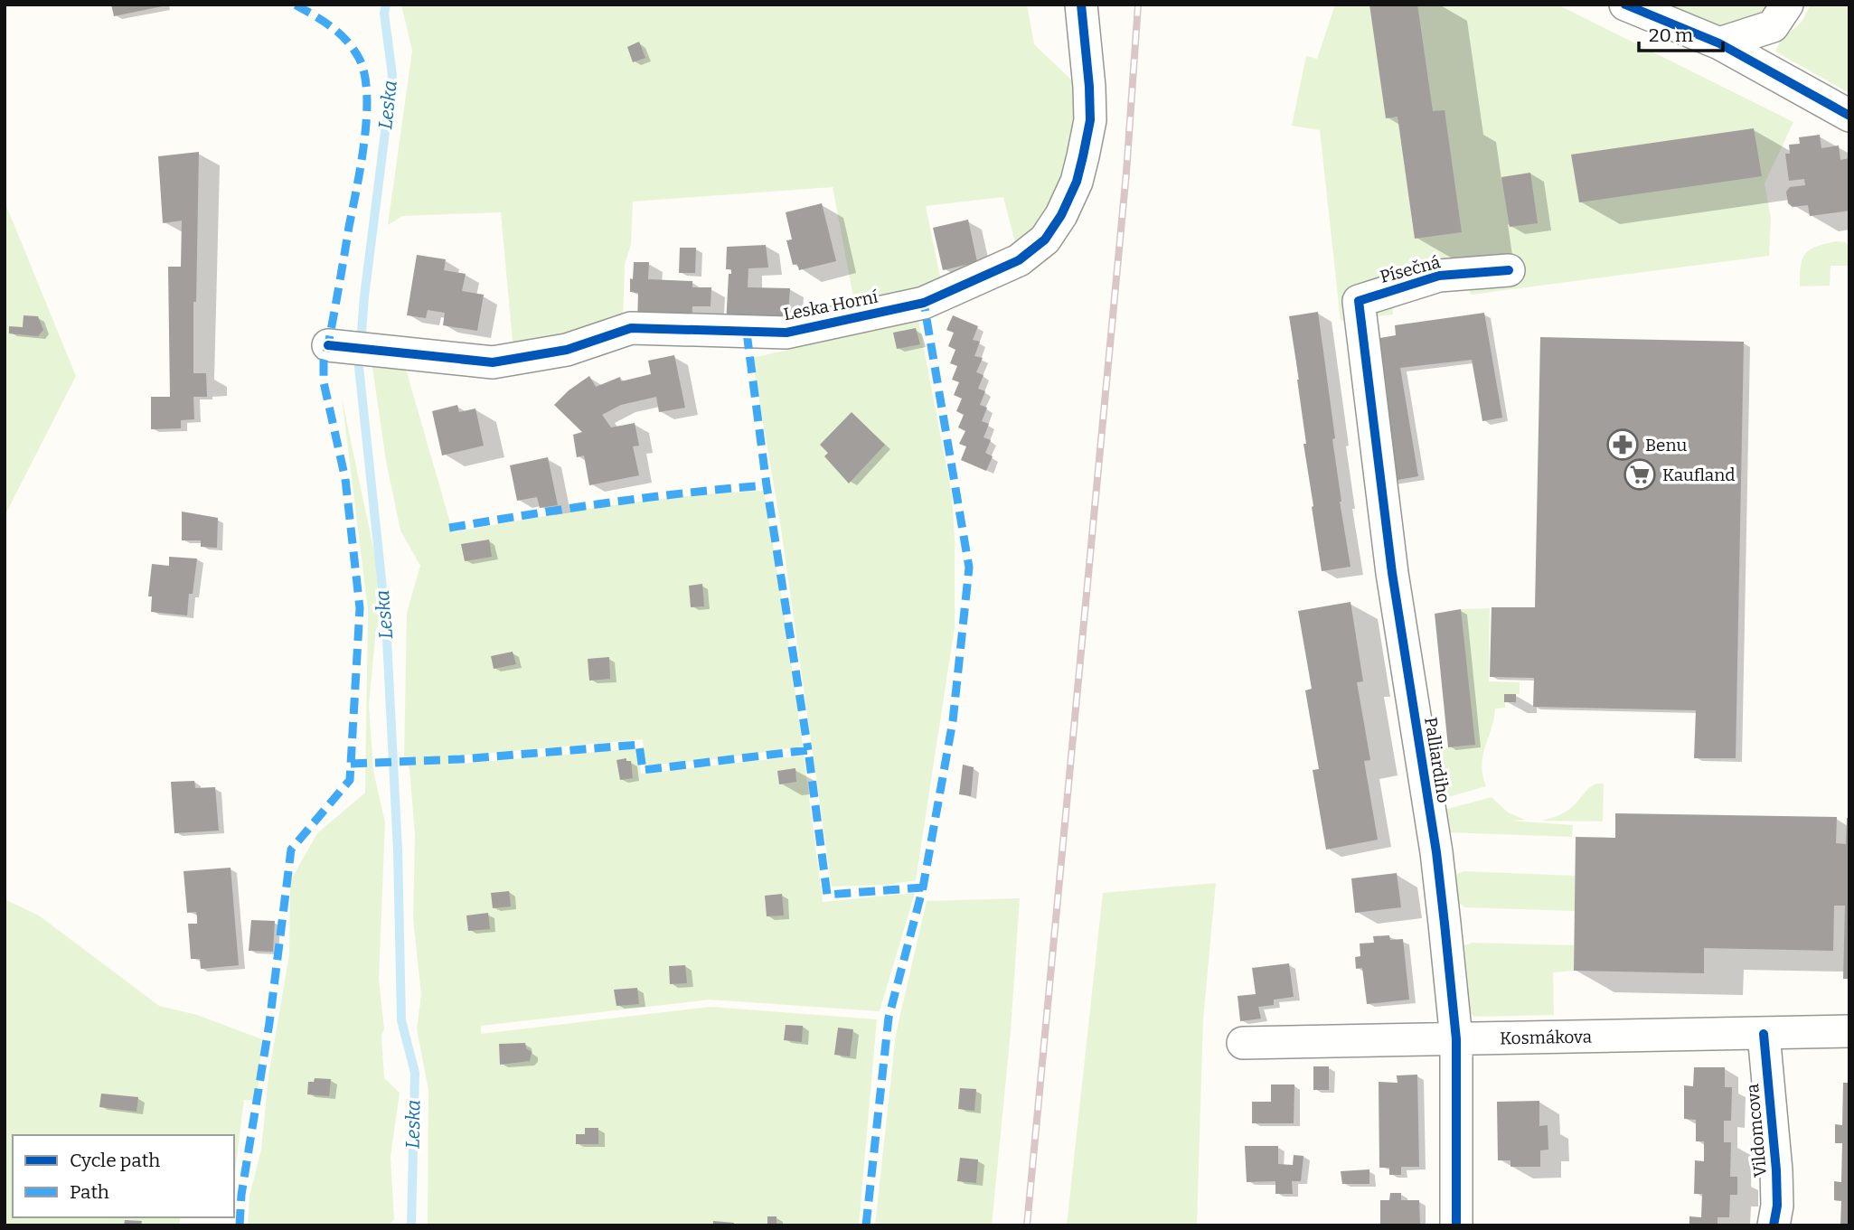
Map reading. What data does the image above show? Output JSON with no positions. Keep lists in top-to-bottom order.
{
  "streets": {
    "street": [
      "Písečná",
      "Leska Horní",
      "Palliardiho",
      "Kosmákova",
      "Vildomcova"
    ]
  },
  "crossings": [
    ["Písečná", "Palliardiho"],
    ["Palliardiho", "Kosmákova"],
    ["Kosmákova", "Vildomcova"]
  ],
  "water": ["Leska"],
  "places": {
    "pharmacy": ["Benu"],
    "supermarket": ["Kaufland"]
  },
  "legend": ["Cycle path", "Path"],
  "scale_bar": "20 m"
}
